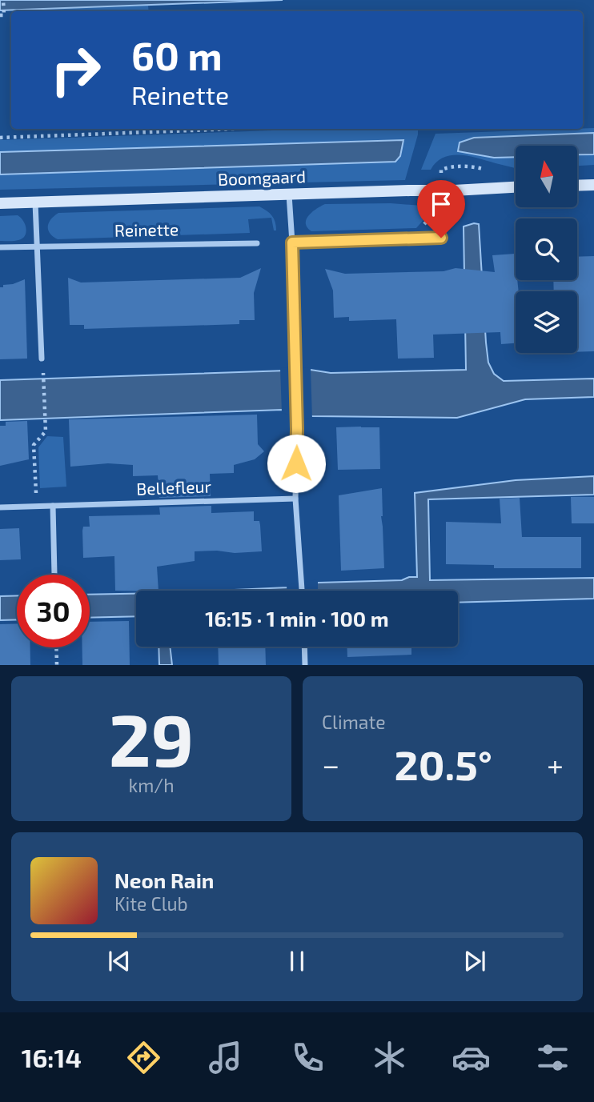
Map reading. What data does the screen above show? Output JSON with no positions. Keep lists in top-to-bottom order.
{
  "streets": {
    "street": ["Boomgaard", "Reinette", "Bellefleur"]
  },
  "north": "top",
  "page": {
    "turn": ["60 m", "Reinette"],
    "limit": "30",
    "trip": "16:15 · 1 min · 100 m",
    "tile": [
      ["29", "km/h"],
      "Climate"
    ],
    "heat": ["−", "20.5°", "+"],
    "song": ["Neon Rain", "Kite Club"],
    "tabs": "16:14"
  }
}
